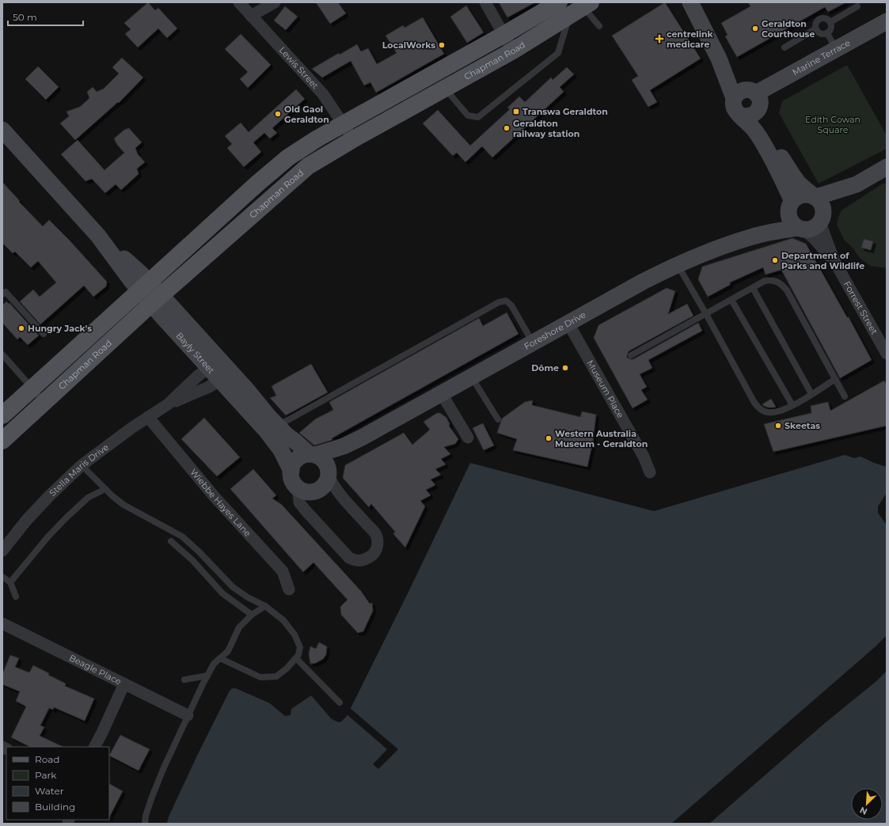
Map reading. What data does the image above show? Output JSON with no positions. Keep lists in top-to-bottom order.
{
  "streets": {
    "main road": ["Chapman Road"],
    "street": [
      "Marine Terrace",
      "Lewis Street",
      "Forrest Street",
      "Foreshore Drive",
      "Bayly Street",
      "Museum Place",
      "Stella Maris Drive",
      "Wiebbe Hayes Lane",
      "Beagle Place"
    ]
  },
  "crossings": [
    ["Chapman Road", "Lewis Street"],
    ["Chapman Road", "Bayly Street"],
    ["Forrest Street", "Foreshore Drive"],
    ["Foreshore Drive", "Bayly Street"],
    ["Foreshore Drive", "Museum Place"],
    ["Bayly Street", "Stella Maris Drive"],
    ["Stella Maris Drive", "Wiebbe Hayes Lane"]
  ],
  "parks": ["Edith Cowan Square"],
  "places": {
    "other": [
      "Geraldton Courthouse",
      "LocalWorks",
      "Old Gaol Geraldton",
      "Geraldton railway station",
      "Department of Parks and Wildlife",
      "Hungry Jack's",
      "Dôme",
      "Skeetas",
      "Western Australia Museum - Geraldton"
    ],
    "health": ["centrelink medicare"],
    "transit": ["Transwa Geraldton"]
  },
  "legend": [
    "Road",
    "Park",
    "Water",
    "Building"
  ],
  "scale_bar": "50 m",
  "north": "bottom left"
}
